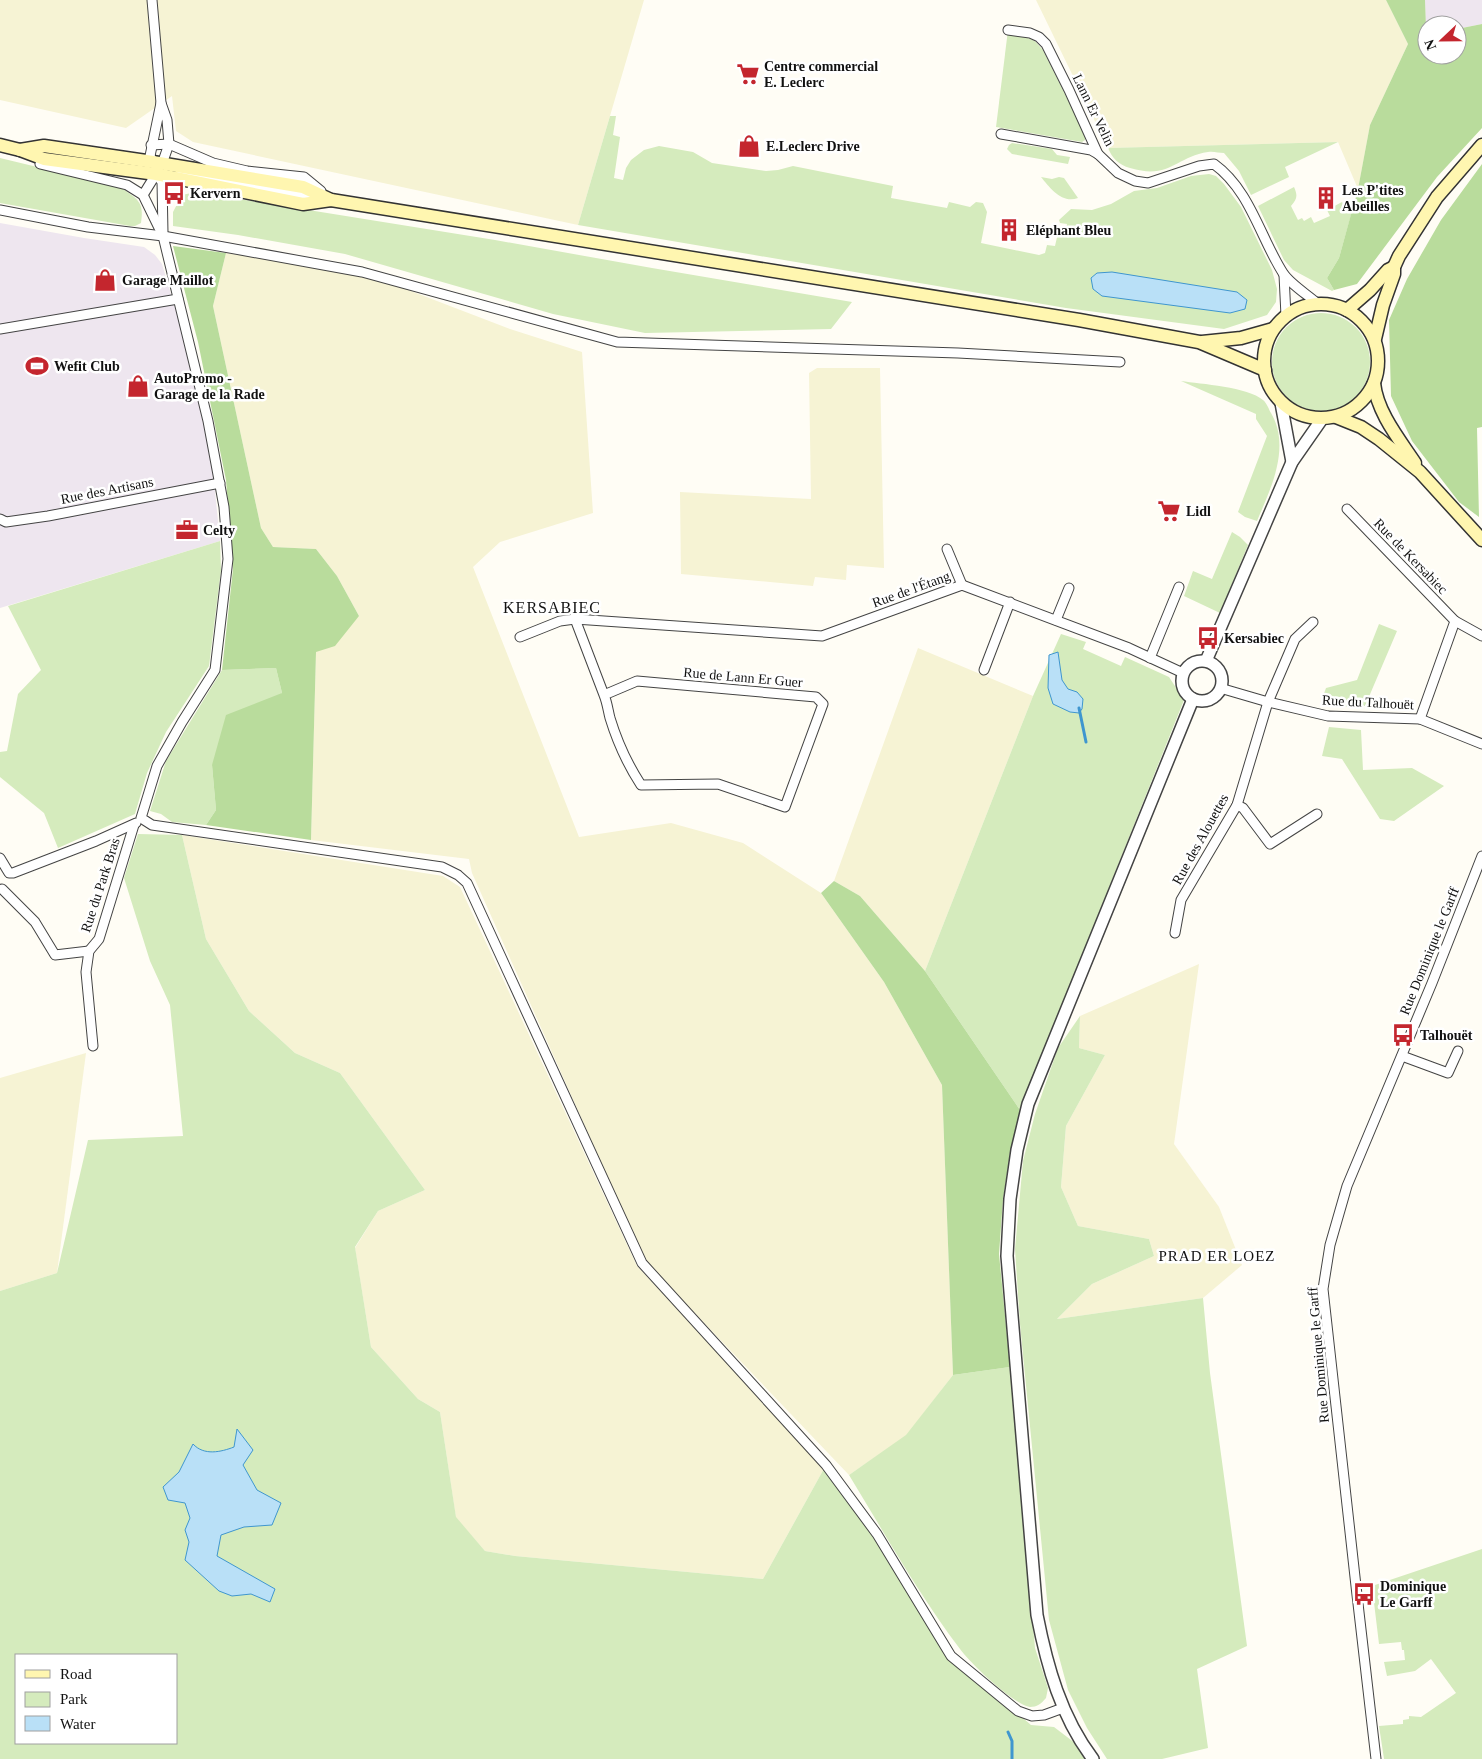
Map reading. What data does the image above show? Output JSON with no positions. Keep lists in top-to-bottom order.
{
  "streets": {
    "street": [
      "Lann Er Velin",
      "Rue des Artisans",
      "Rue de Kersabiec",
      "Rue de l'Étang",
      "Rue de Lann Er Guer",
      "Rue du Talhouët",
      "Rue des Alouettes",
      "Rue du Park Bras",
      "Rue Dominique le Garff"
    ]
  },
  "crossings": [
    ["Rue de l'Étang", "Rue de Lann Er Guer"],
    ["Rue de l'Étang", "Rue du Talhouët"],
    ["Rue du Talhouët", "Rue des Alouettes"]
  ],
  "districts": ["KERSABIEC", "PRAD ER LOEZ"],
  "places": {
    "supermarket": ["Centre commercial E. Leclerc", "Lidl"],
    "shop": ["E.Leclerc Drive", "Garage Maillot", "AutoPromo - Garage de la Rade"],
    "bus stop": [
      "Kervern",
      "Kersabiec",
      "Talhouët",
      "Dominique Le Garff"
    ],
    "building": ["Les P'tites Abeilles", "Eléphant Bleu"],
    "sports": ["Wefit Club"],
    "office": ["Celty"]
  },
  "legend": ["Road", "Park", "Water"],
  "north": "left"
}
